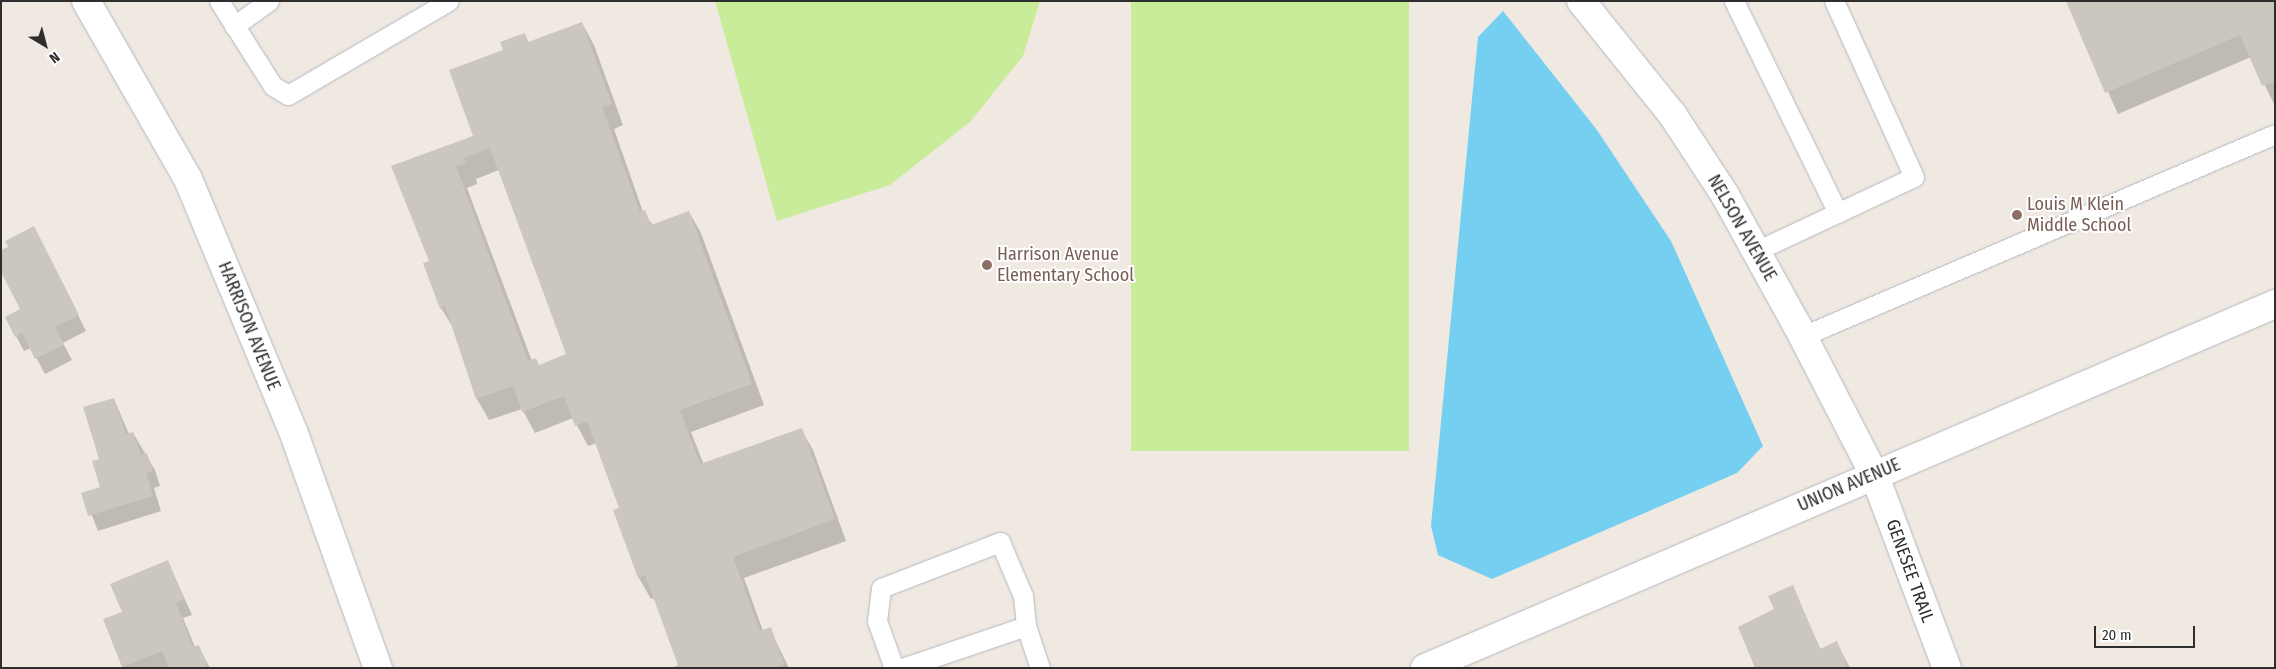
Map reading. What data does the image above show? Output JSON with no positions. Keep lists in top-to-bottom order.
{
  "streets": {
    "street": [
      "NELSON AVENUE",
      "HARRISON AVENUE",
      "UNION AVENUE",
      "GENESEE TRAIL"
    ]
  },
  "crossings": [
    ["NELSON AVENUE", "UNION AVENUE"],
    ["NELSON AVENUE", "GENESEE TRAIL"],
    ["UNION AVENUE", "GENESEE TRAIL"]
  ],
  "places": ["Louis M Klein Middle School", "Harrison Avenue Elementary School"],
  "scale_bar": "20 m",
  "north": "bottom right"
}
